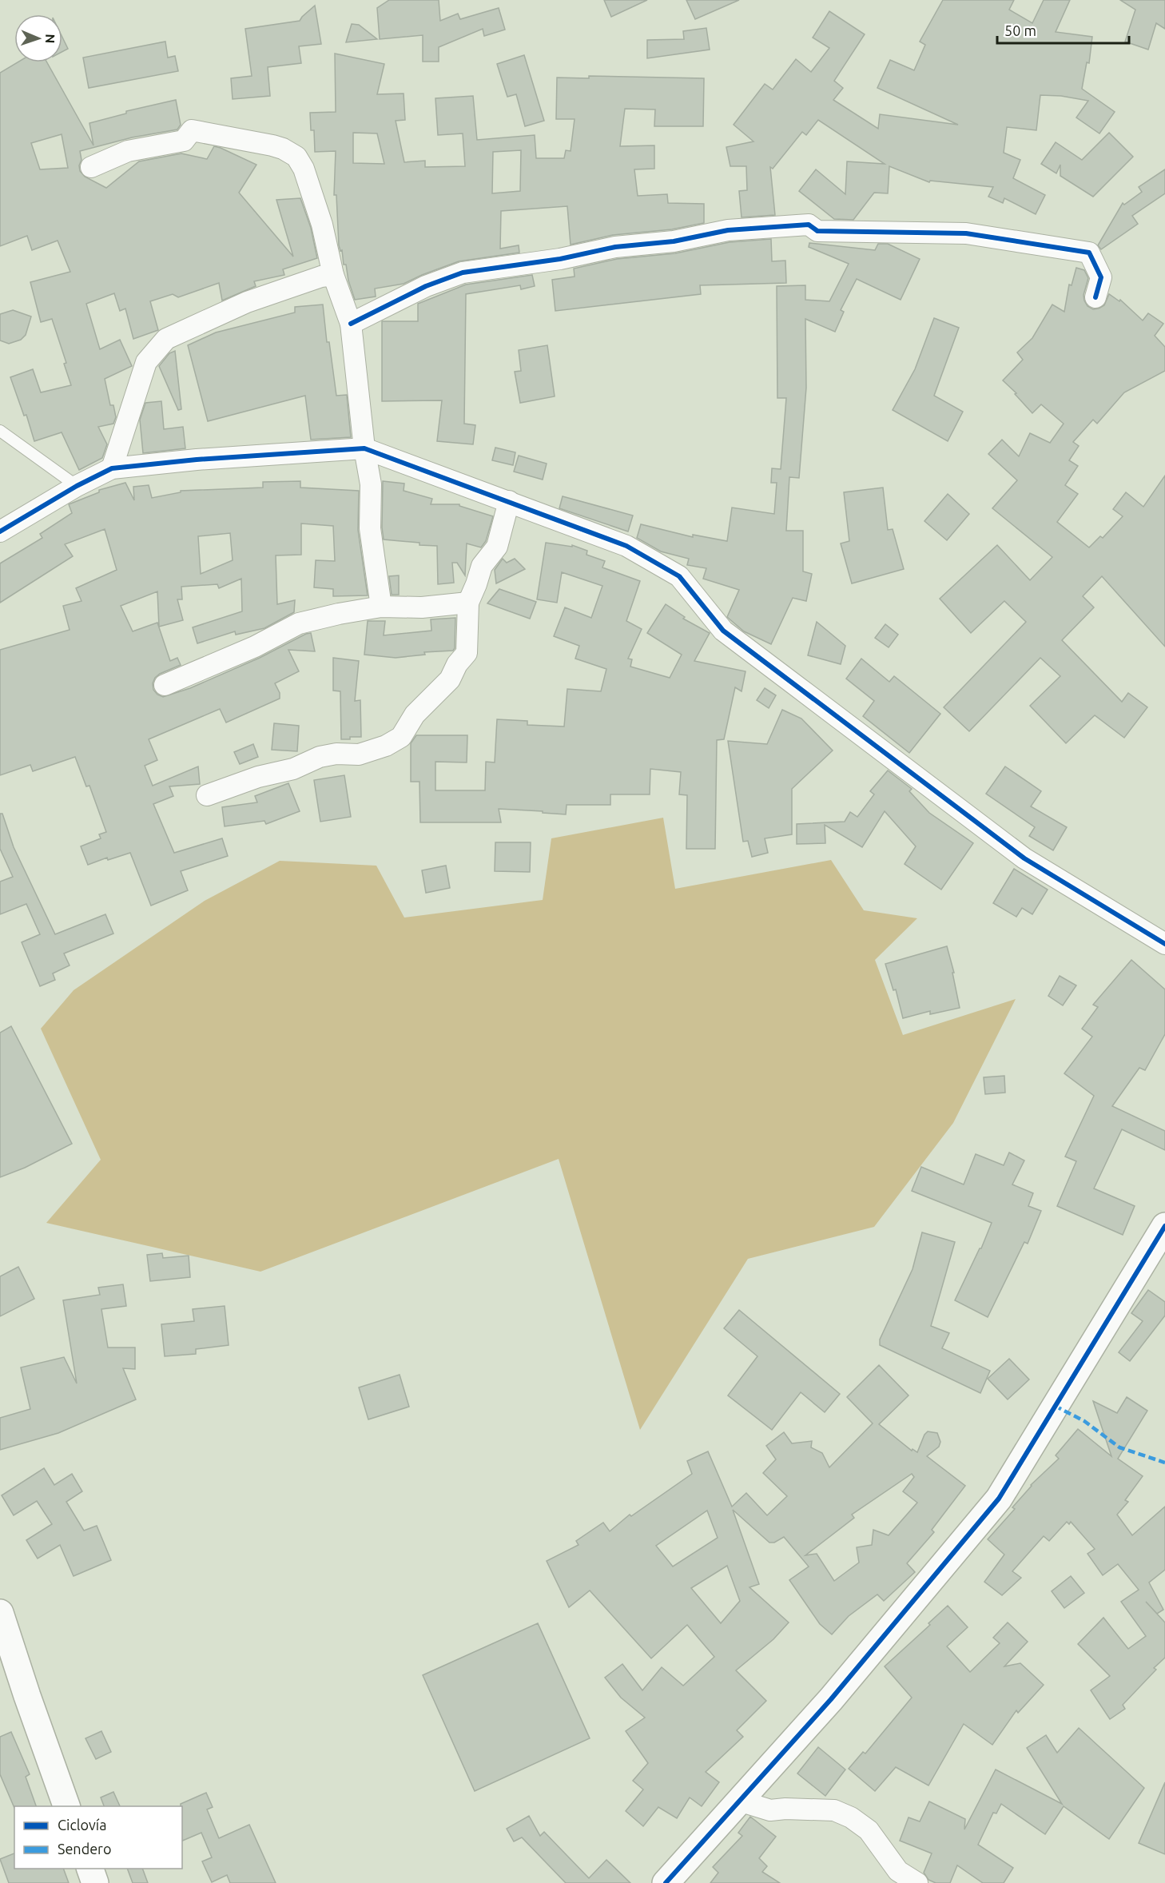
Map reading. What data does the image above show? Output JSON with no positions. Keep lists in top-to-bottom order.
{
  "legend": ["Ciclovía", "Sendero"],
  "scale_bar": "50 m",
  "north": "right"
}
